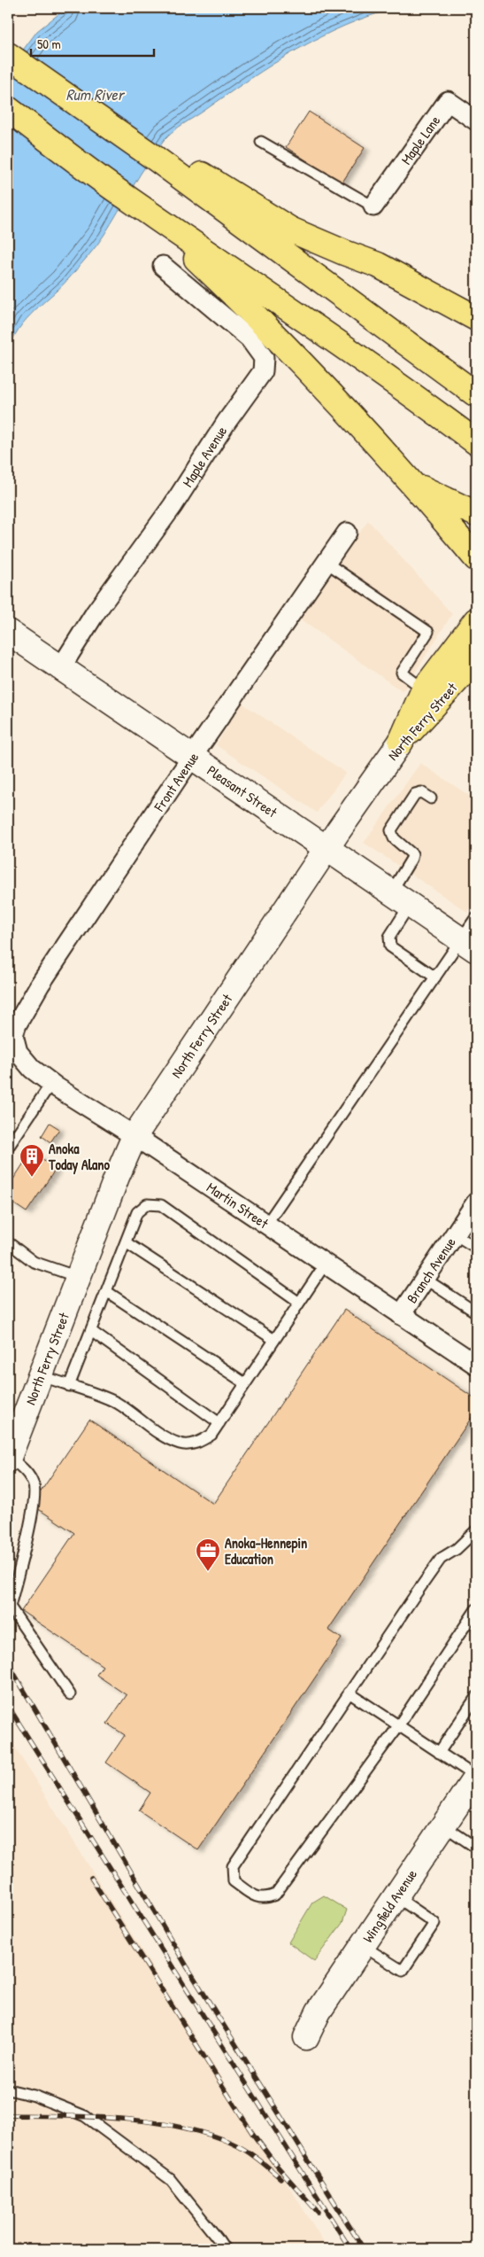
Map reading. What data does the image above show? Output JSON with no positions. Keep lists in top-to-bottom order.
{
  "streets": {
    "highway": ["North Ferry Street"],
    "street": [
      "Maple Lane",
      "Maple Avenue",
      "Front Avenue",
      "Pleasant Street",
      "Martin Street",
      "Branch Avenue",
      "Wingfield Avenue"
    ]
  },
  "crossings": [
    ["Maple Avenue", "Pleasant Street"],
    ["North Ferry Street", "Pleasant Street"],
    ["North Ferry Street", "Martin Street"],
    ["Front Avenue", "Pleasant Street"],
    ["Front Avenue", "Martin Street"],
    ["Martin Street", "Branch Avenue"]
  ],
  "water": ["Rum River"],
  "places": {
    "building": ["Anoka Today Alano"],
    "office": ["Anoka-Hennepin Education"]
  },
  "scale_bar": "50 m"
}
